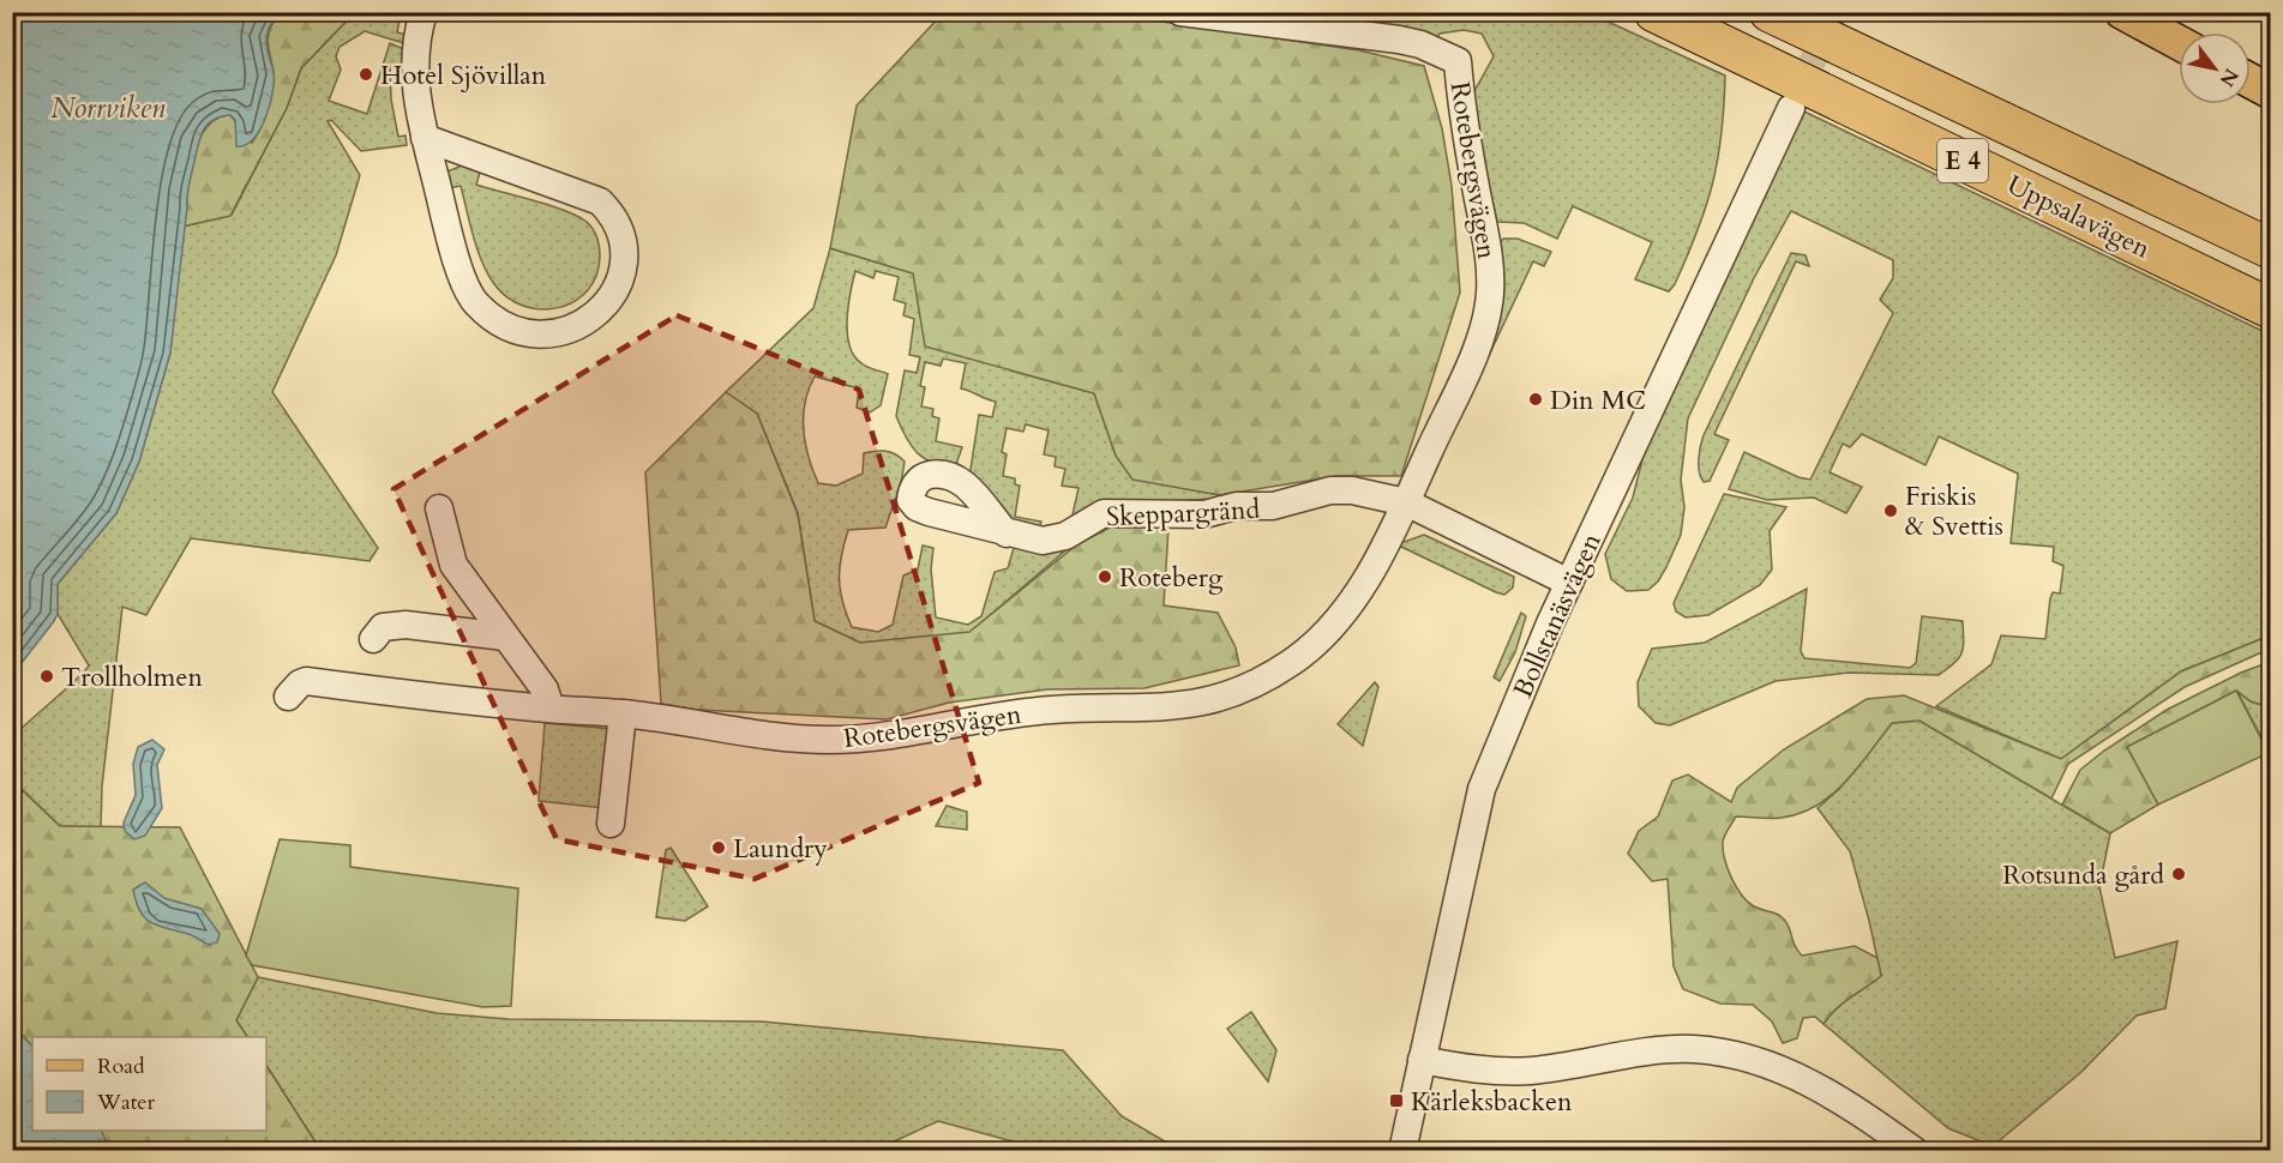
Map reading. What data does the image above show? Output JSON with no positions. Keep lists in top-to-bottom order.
{
  "streets": {
    "highway": ["E 4", "Uppsalavägen"],
    "street": ["Rotebergsvägen", "Skeppargränd", "Bollstanäsvägen"]
  },
  "crossings": [
    ["Rotebergsvägen", "Skeppargränd"]
  ],
  "water": ["Norrviken"],
  "places": {
    "other": [
      "Hotel Sjövillan",
      "Din MC",
      "Friskis & Svettis",
      "Roteberg",
      "Trollholmen",
      "Laundry",
      "Rotsunda gård"
    ],
    "transit": ["Kärleksbacken"]
  },
  "legend": ["Road", "Water"],
  "north": "bottom right"
}
